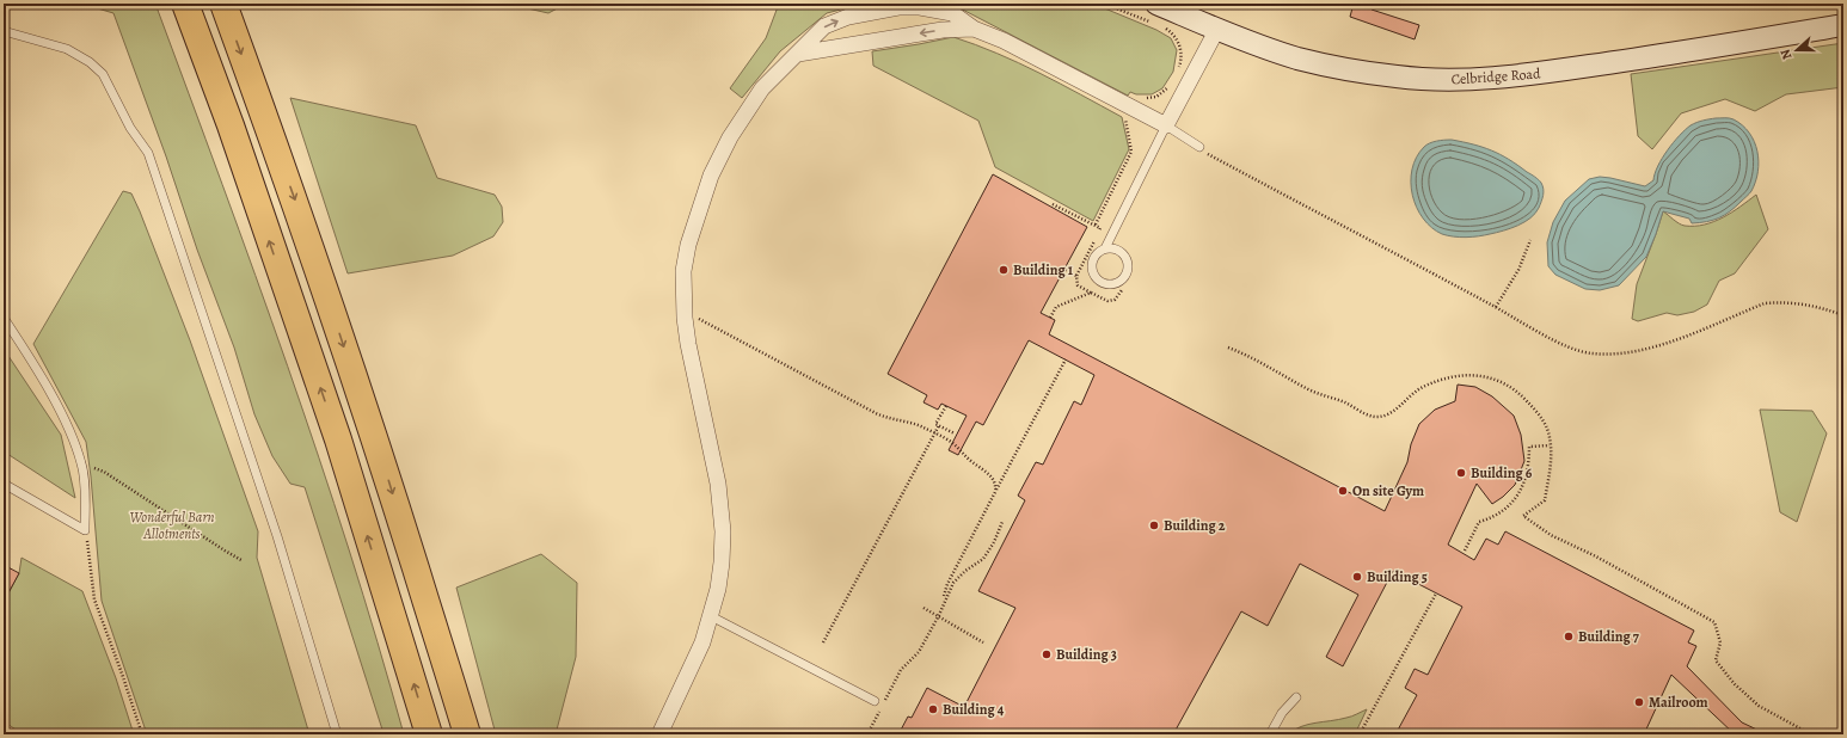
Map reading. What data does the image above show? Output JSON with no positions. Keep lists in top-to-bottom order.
{
  "streets": {
    "main road": ["Celbridge Road"]
  },
  "parks": ["Wonderful Barn Allotments"],
  "places": [
    "Building 1",
    "Building 6",
    "On site Gym",
    "Building 2",
    "Building 5",
    "Building 7",
    "Building 3",
    "Mailroom",
    "Building 4"
  ],
  "north": "left"
}
